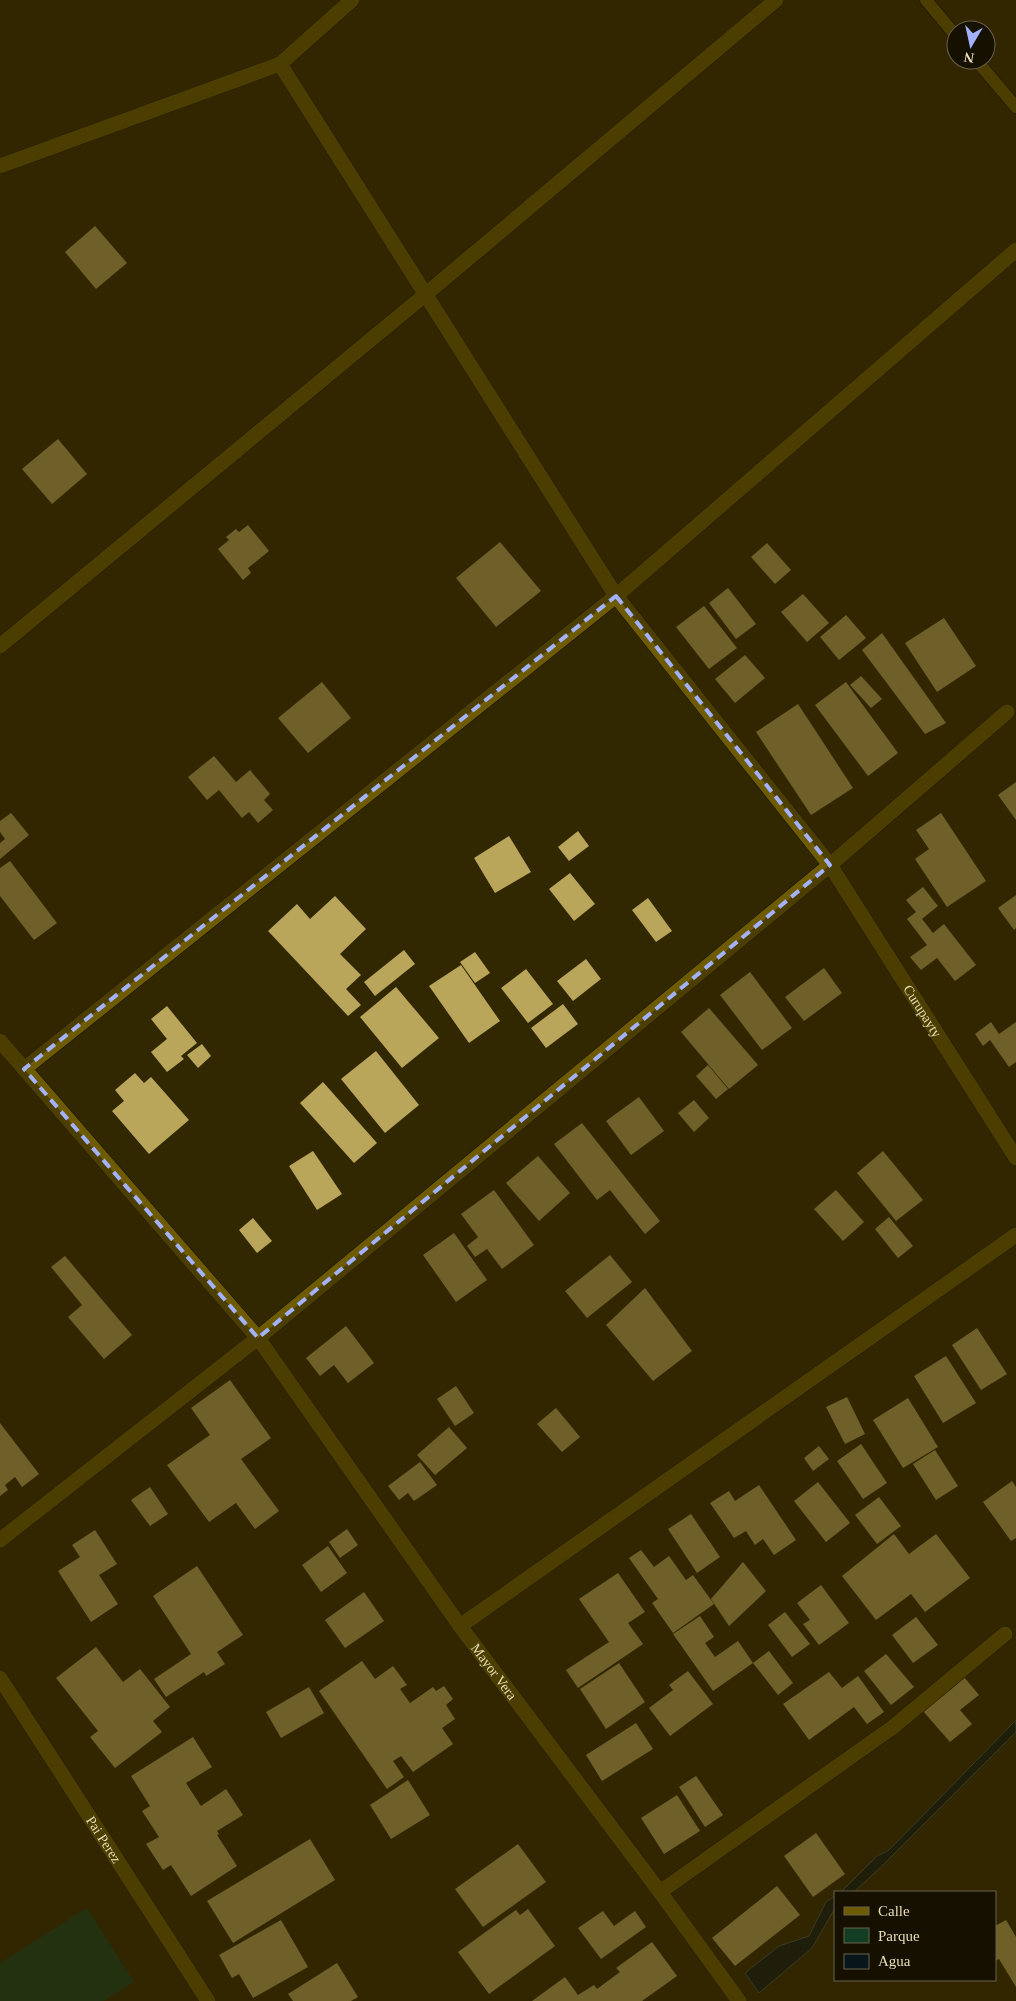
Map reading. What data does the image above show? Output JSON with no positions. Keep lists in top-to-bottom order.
{
  "streets": {
    "street": ["Curupayty", "Mayor Vera", "Pai Perez"]
  },
  "legend": ["Calle", "Parque", "Agua"],
  "north": "bottom"
}
